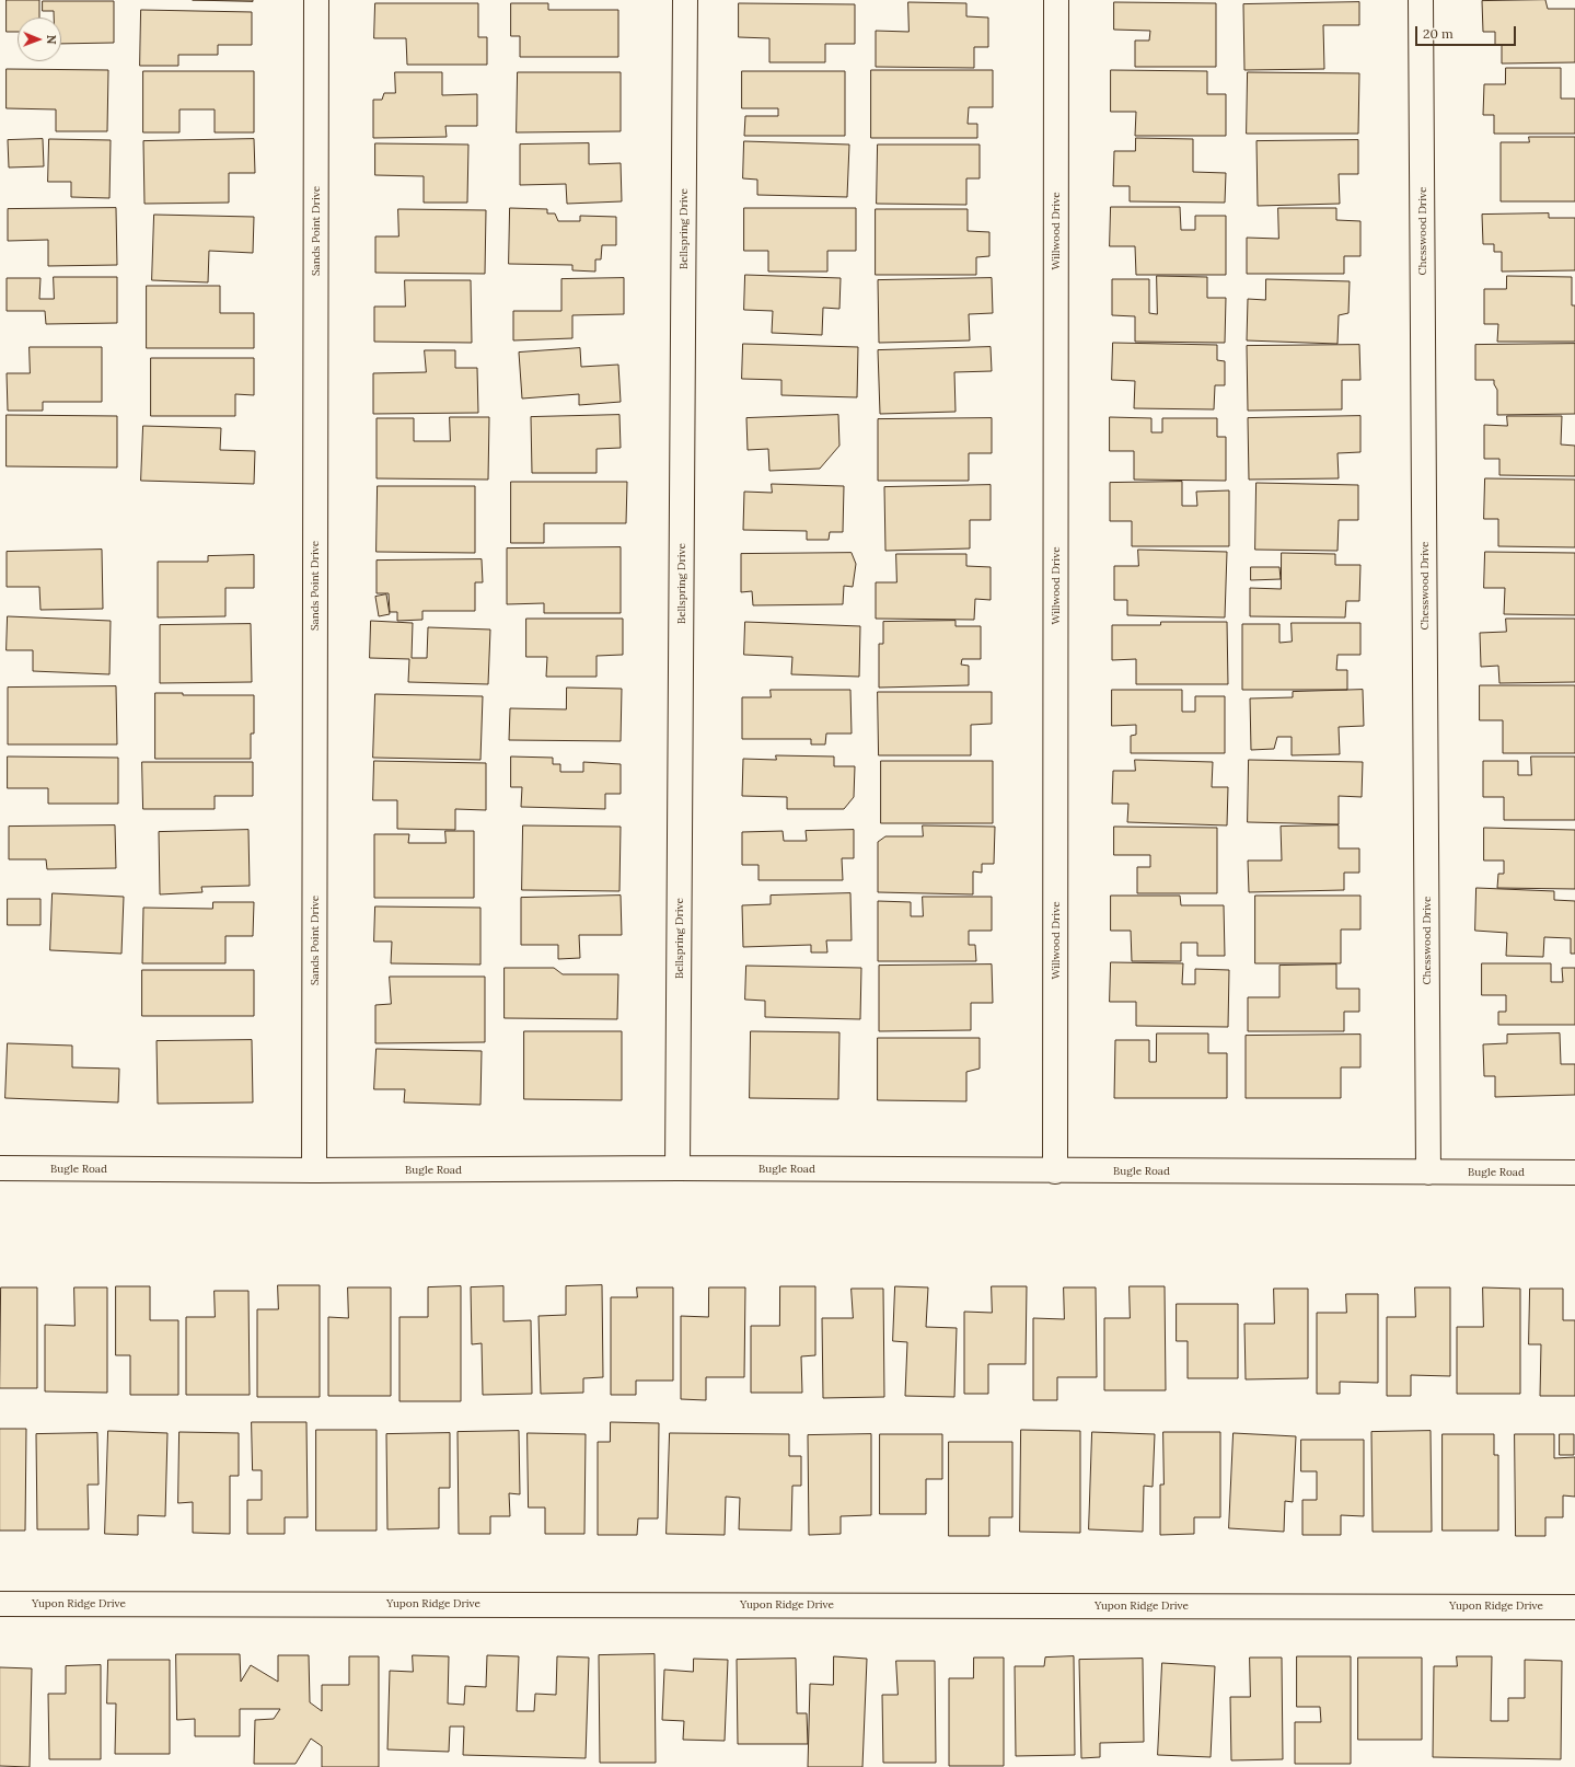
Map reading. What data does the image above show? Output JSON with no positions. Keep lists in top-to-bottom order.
{
  "streets": {
    "street": [
      "Bellspring Drive",
      "Sands Point Drive",
      "Willwood Drive",
      "Chesswood Drive",
      "Bugle Road",
      "Yupon Ridge Drive"
    ]
  },
  "crossings": [
    ["Bellspring Drive", "Bugle Road"],
    ["Sands Point Drive", "Bugle Road"],
    ["Willwood Drive", "Bugle Road"],
    ["Chesswood Drive", "Bugle Road"]
  ],
  "scale_bar": "20 m",
  "north": "right"
}
